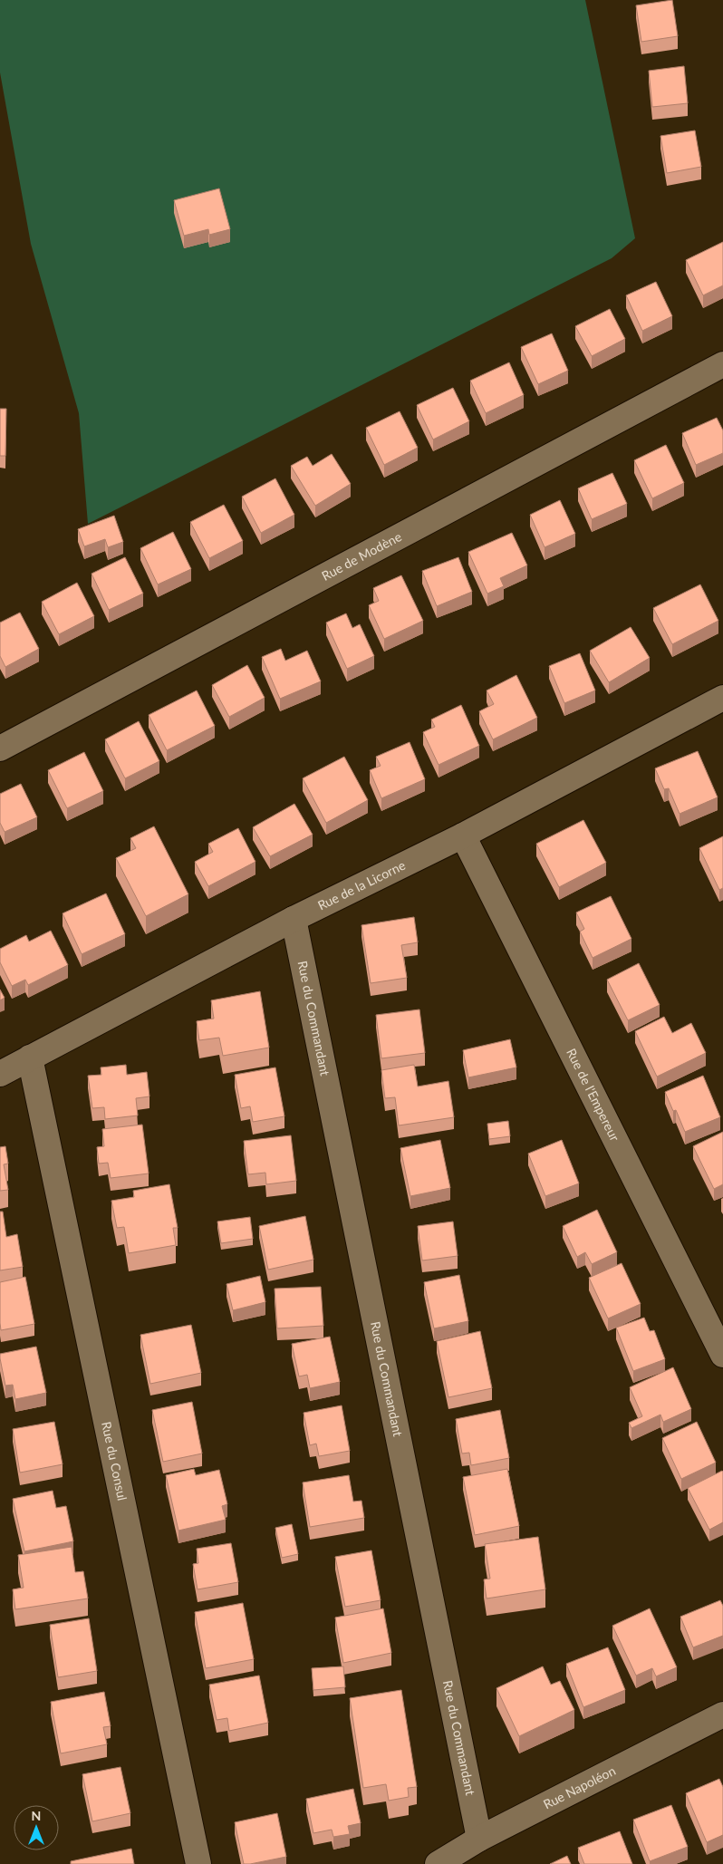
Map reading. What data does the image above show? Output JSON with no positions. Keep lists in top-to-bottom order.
{
  "streets": {
    "street": [
      "Rue de Modène",
      "Rue de la Licorne",
      "Rue du Commandant",
      "Rue de l'Empereur",
      "Rue du Consul",
      "Rue Napoléon"
    ]
  },
  "crossings": [
    ["Rue de la Licorne", "Rue du Commandant"],
    ["Rue de la Licorne", "Rue de l'Empereur"],
    ["Rue de la Licorne", "Rue du Consul"],
    ["Rue du Commandant", "Rue Napoléon"]
  ],
  "north": "top"
}
